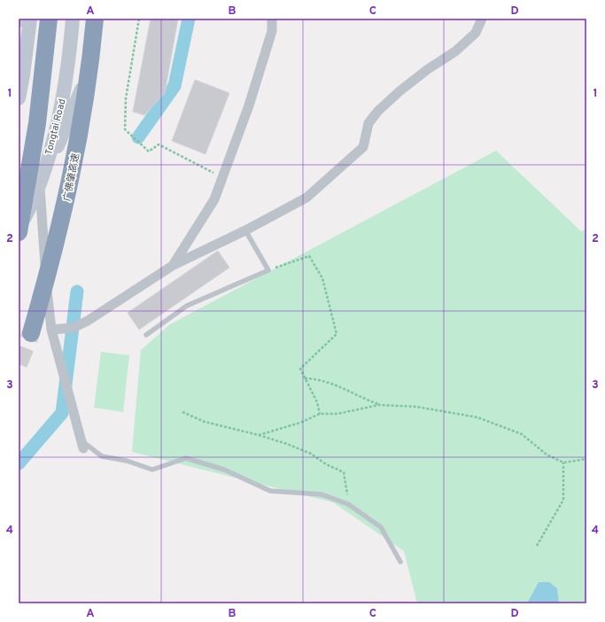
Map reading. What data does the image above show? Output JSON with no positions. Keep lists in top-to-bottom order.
{
  "streets": {
    "highway": ["广佛肇高速"],
    "street": ["Tongtai Road"]
  },
  "grid": {
    "columns": [
      "A",
      "B",
      "C",
      "D"
    ],
    "rows": [
      "1",
      "2",
      "3",
      "4"
    ]
  }
}
